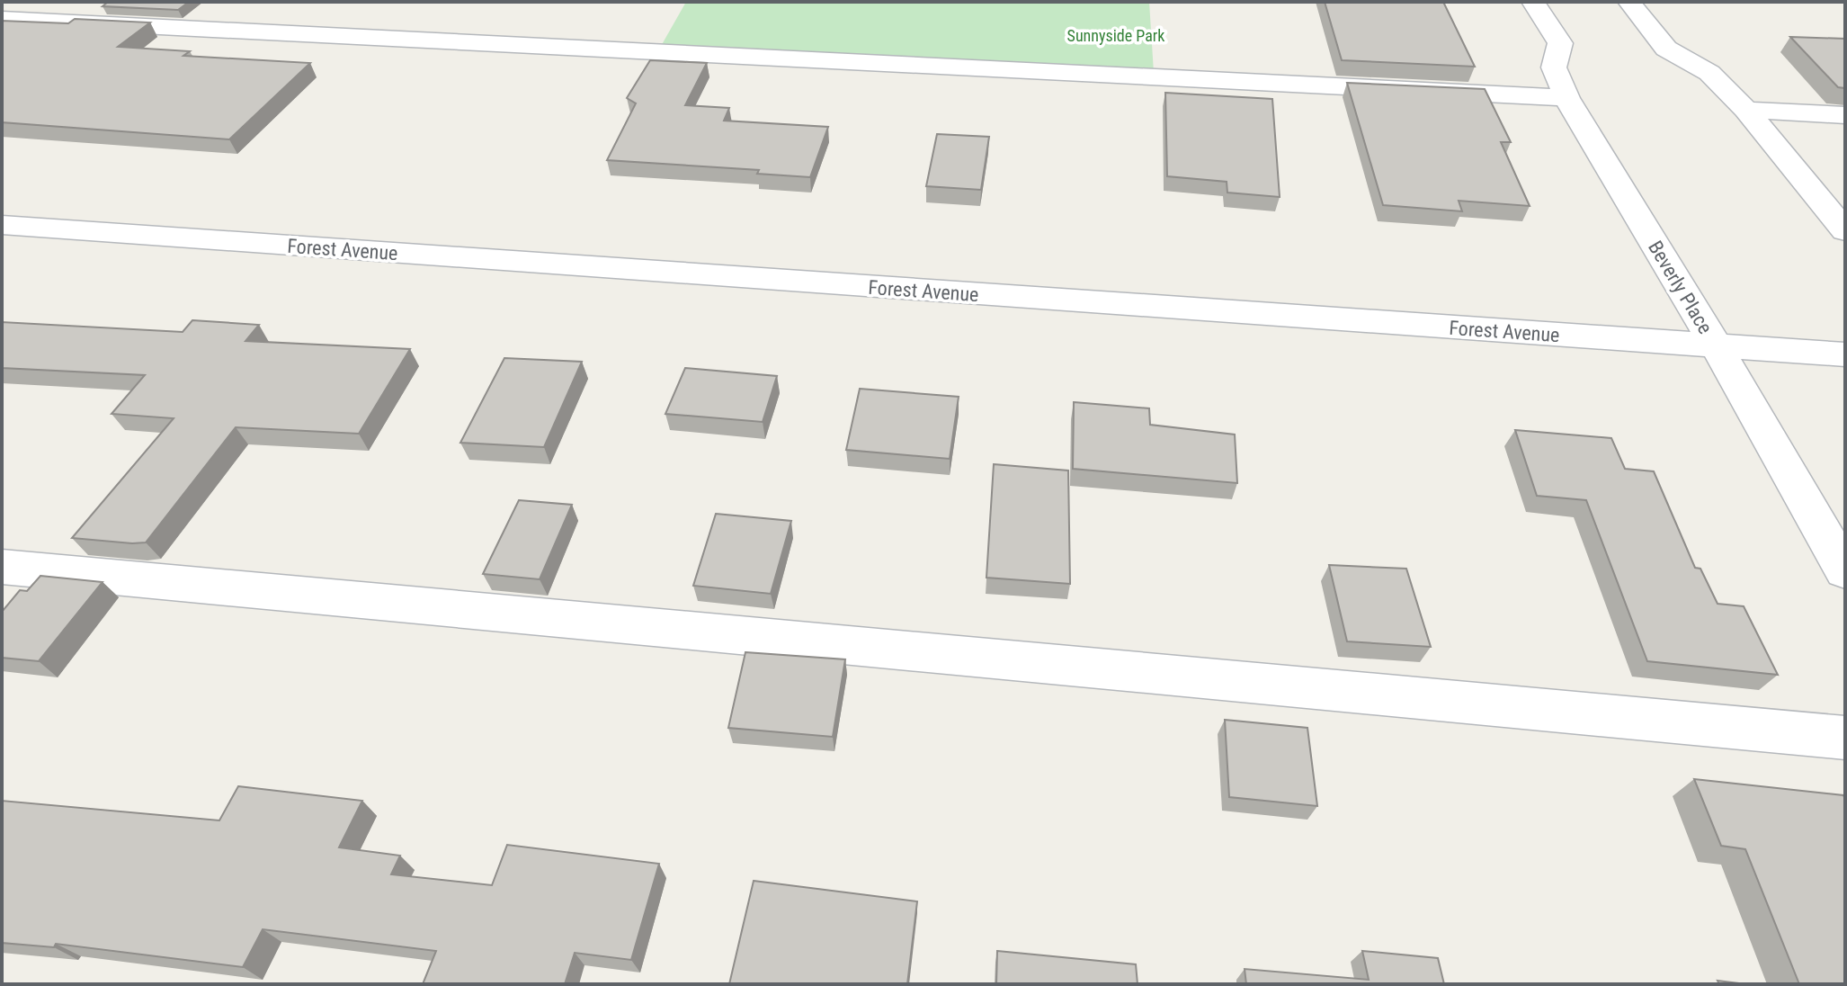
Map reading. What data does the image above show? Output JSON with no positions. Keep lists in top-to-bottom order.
{
  "streets": {
    "street": ["Forest Avenue", "Beverly Place"]
  },
  "crossings": [
    ["Forest Avenue", "Beverly Place"]
  ],
  "parks": ["Sunnyside Park"]
}
